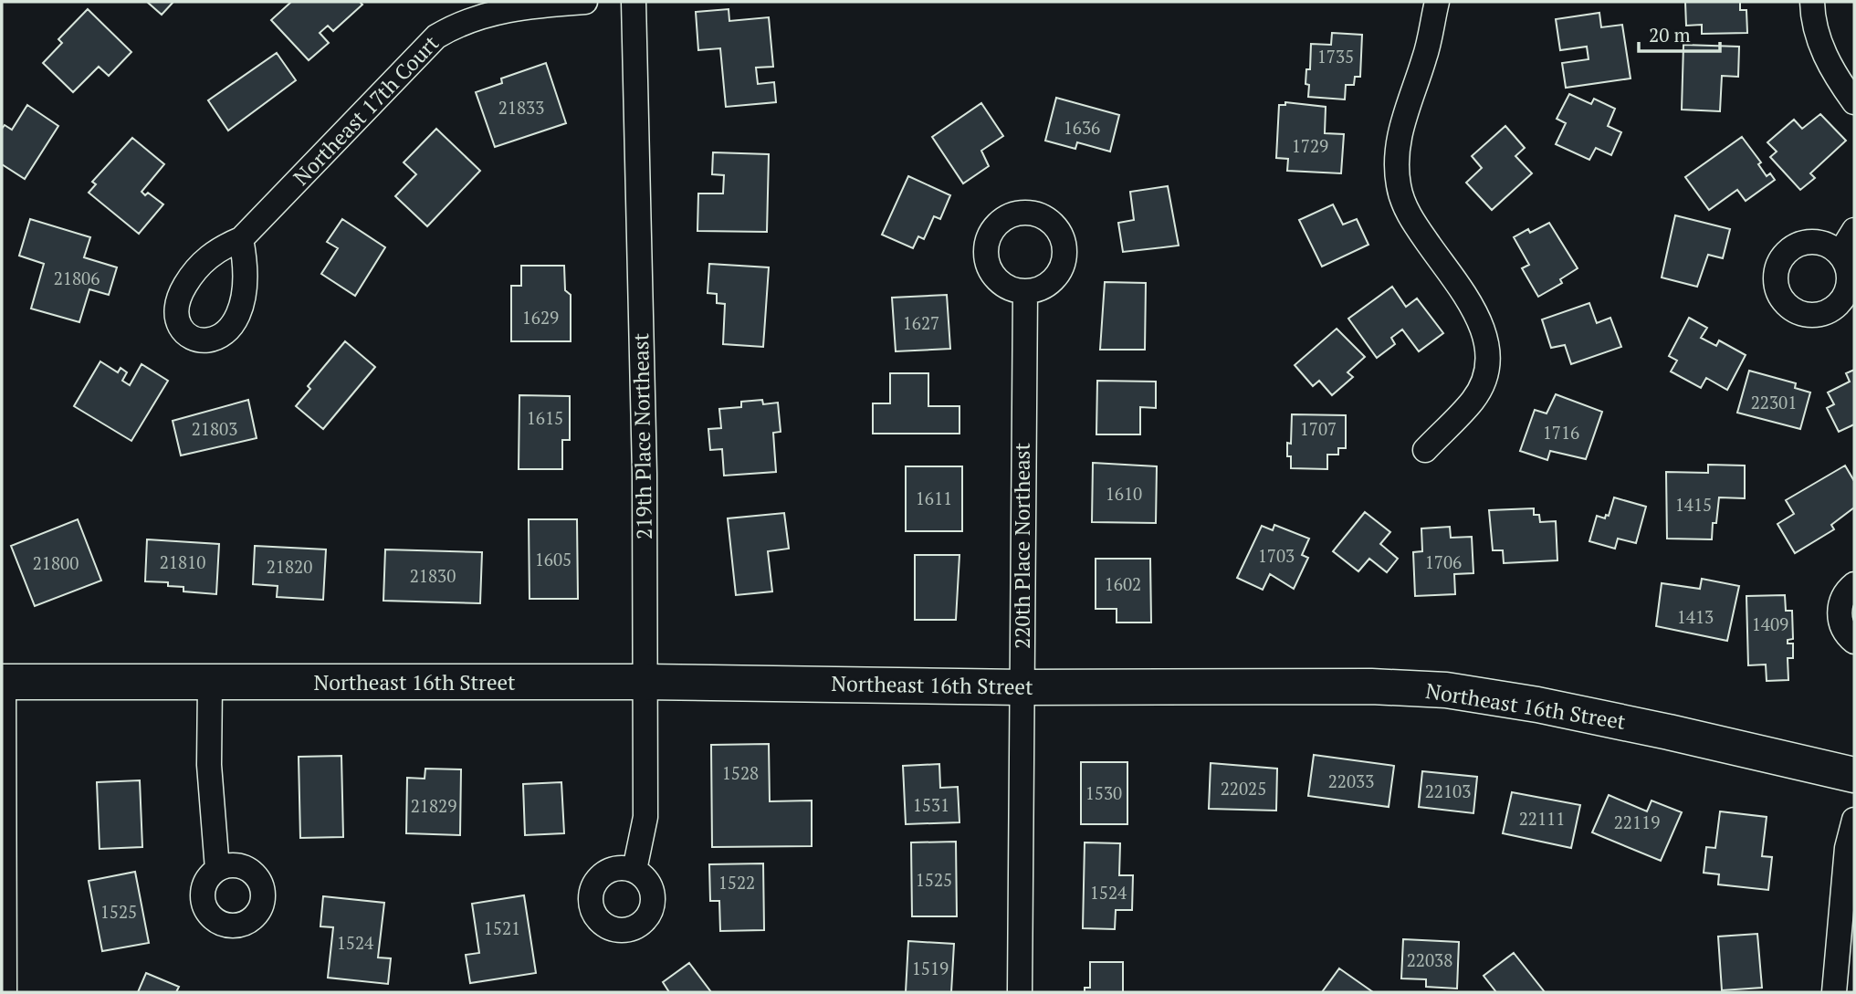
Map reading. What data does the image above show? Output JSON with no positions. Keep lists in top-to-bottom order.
{
  "streets": {
    "street": [
      "Northeast 17th Court",
      "219th Place Northeast",
      "220th Place Northeast",
      "Northeast 16th Street"
    ]
  },
  "crossings": [
    ["219th Place Northeast", "Northeast 16th Street"],
    ["220th Place Northeast", "Northeast 16th Street"]
  ],
  "house_numbers": [
    "1735",
    "21833",
    "1636",
    "1729",
    "21806",
    "1629",
    "1627",
    "22301",
    "1615",
    "21803",
    "1707",
    "1716",
    "1610",
    "1611",
    "1415",
    "1703",
    "1605",
    "21810",
    "1706",
    "21800",
    "21820",
    "21830",
    "1602",
    "1413",
    "1409",
    "1528",
    "22033",
    "22025",
    "22103",
    "1530",
    "1531",
    "21829",
    "22111",
    "22119",
    "1525",
    "1522",
    "1524",
    "1525",
    "1521",
    "1524",
    "22038",
    "1519"
  ],
  "scale_bar": "20 m"
}
